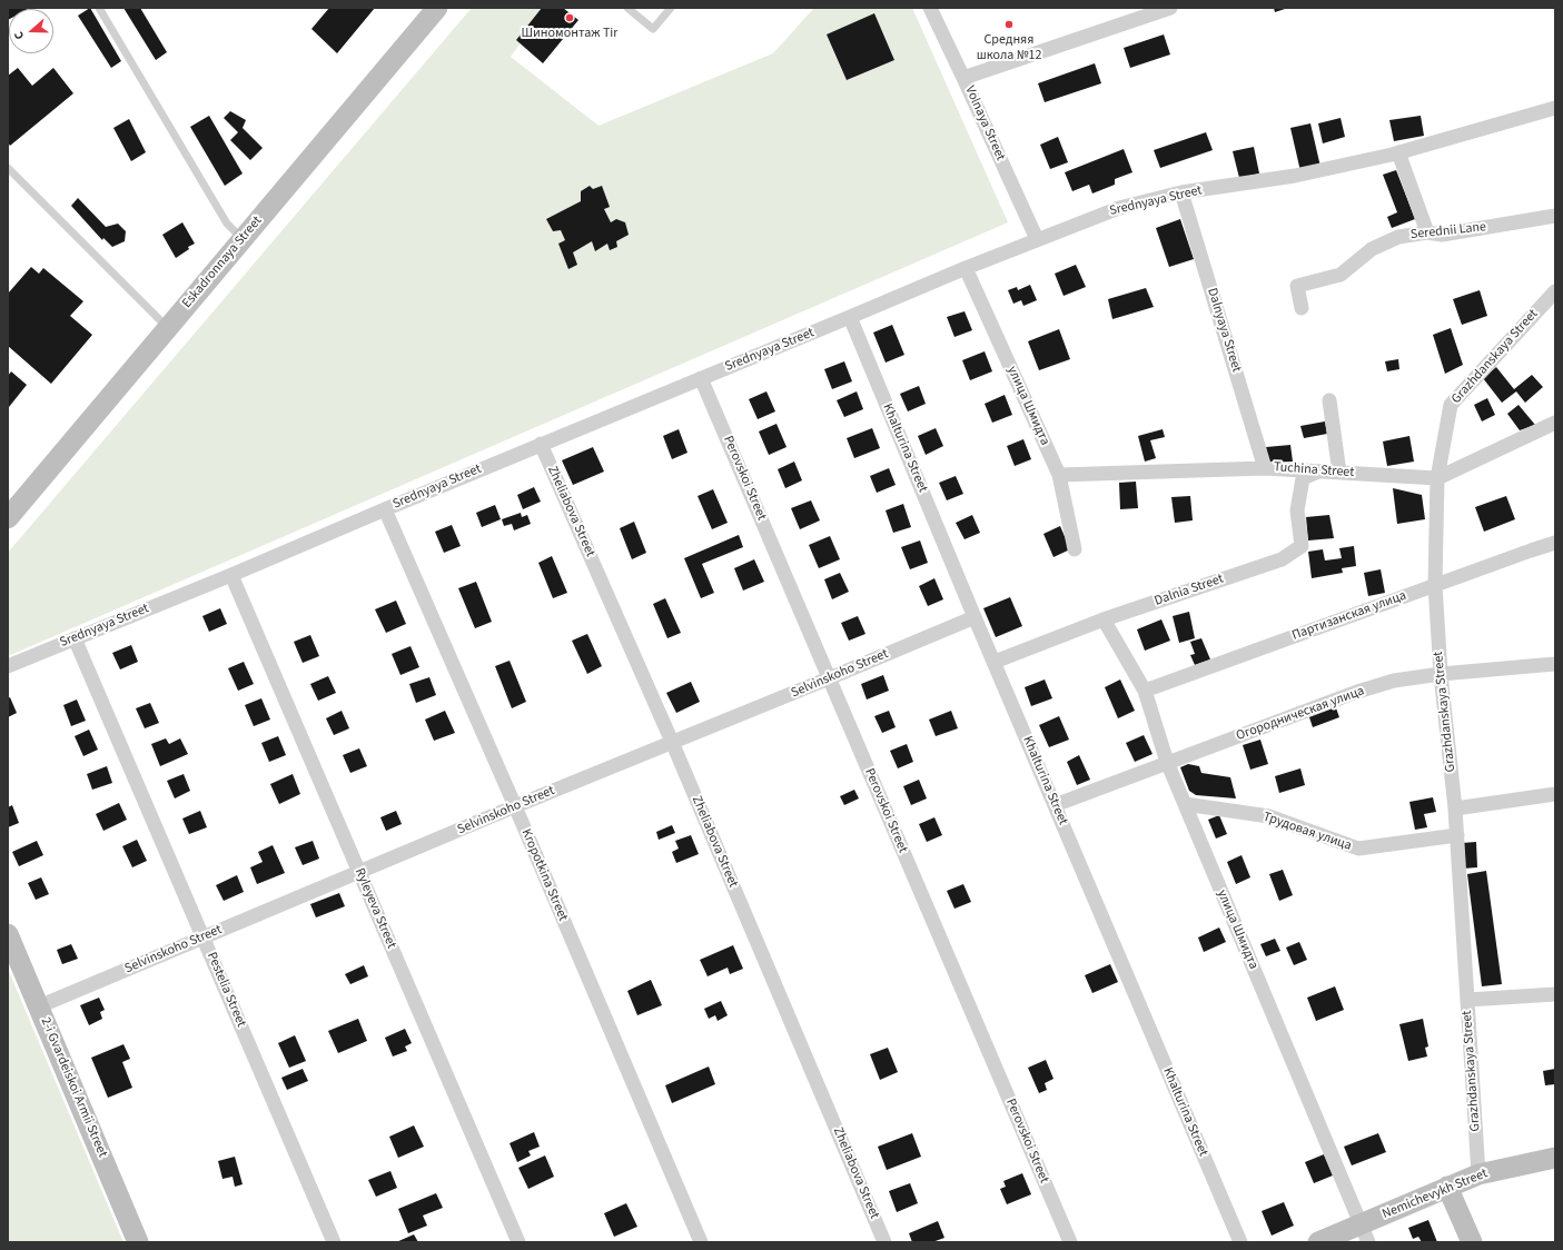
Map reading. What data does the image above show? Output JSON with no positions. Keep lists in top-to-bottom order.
{
  "streets": {
    "main road": ["Eskadronnaya Street", "2-i Gvardeiskoi Armii Street", "Nemichevykh Street"],
    "street": [
      "Volnaya Street",
      "Srednyaya Street",
      "Serednii Lane",
      "Dalnyaya Street",
      "Grazhdanskaya Street",
      "улица Шмидта",
      "Khalturina Street",
      "Tuchina Street",
      "Perovskoi Street",
      "Zheliabova Street",
      "Dalnia Street",
      "Партизанская улица",
      "Selvinskoho Street",
      "Огородническая улица",
      "Трудовая улица",
      "Kropotkina Street",
      "Ryleyeva Street",
      "Pestelia Street"
    ]
  },
  "crossings": [
    ["Volnaya Street", "Srednyaya Street"],
    ["Srednyaya Street", "Dalnyaya Street"],
    ["Srednyaya Street", "улица Шмидта"],
    ["Srednyaya Street", "Khalturina Street"],
    ["Srednyaya Street", "Perovskoi Street"],
    ["Srednyaya Street", "Zheliabova Street"],
    ["Srednyaya Street", "Kropotkina Street"],
    ["Srednyaya Street", "Ryleyeva Street"],
    ["Srednyaya Street", "Pestelia Street"],
    ["Dalnyaya Street", "Tuchina Street"],
    ["Grazhdanskaya Street", "Tuchina Street"],
    ["Grazhdanskaya Street", "Партизанская улица"],
    ["Grazhdanskaya Street", "Огородническая улица"],
    ["Grazhdanskaya Street", "Трудовая улица"],
    ["Grazhdanskaya Street", "Nemichevykh Street"],
    ["улица Шмидта", "Tuchina Street"],
    ["улица Шмидта", "Dalnia Street"],
    ["улица Шмидта", "Партизанская улица"],
    ["улица Шмидта", "Огородническая улица"],
    ["улица Шмидта", "Трудовая улица"],
    ["улица Шмидта", "Nemichevykh Street"],
    ["Khalturina Street", "Dalnia Street"],
    ["Khalturina Street", "Selvinskoho Street"],
    ["Khalturina Street", "Огородническая улица"],
    ["Tuchina Street", "Dalnia Street"],
    ["Perovskoi Street", "Selvinskoho Street"],
    ["Zheliabova Street", "Selvinskoho Street"],
    ["Selvinskoho Street", "Kropotkina Street"],
    ["Selvinskoho Street", "Ryleyeva Street"],
    ["Selvinskoho Street", "Pestelia Street"],
    ["Selvinskoho Street", "2-i Gvardeiskoi Armii Street"]
  ],
  "places": ["Шиномонтаж Tir", "Средняя школа №12"],
  "north": "left"
}
